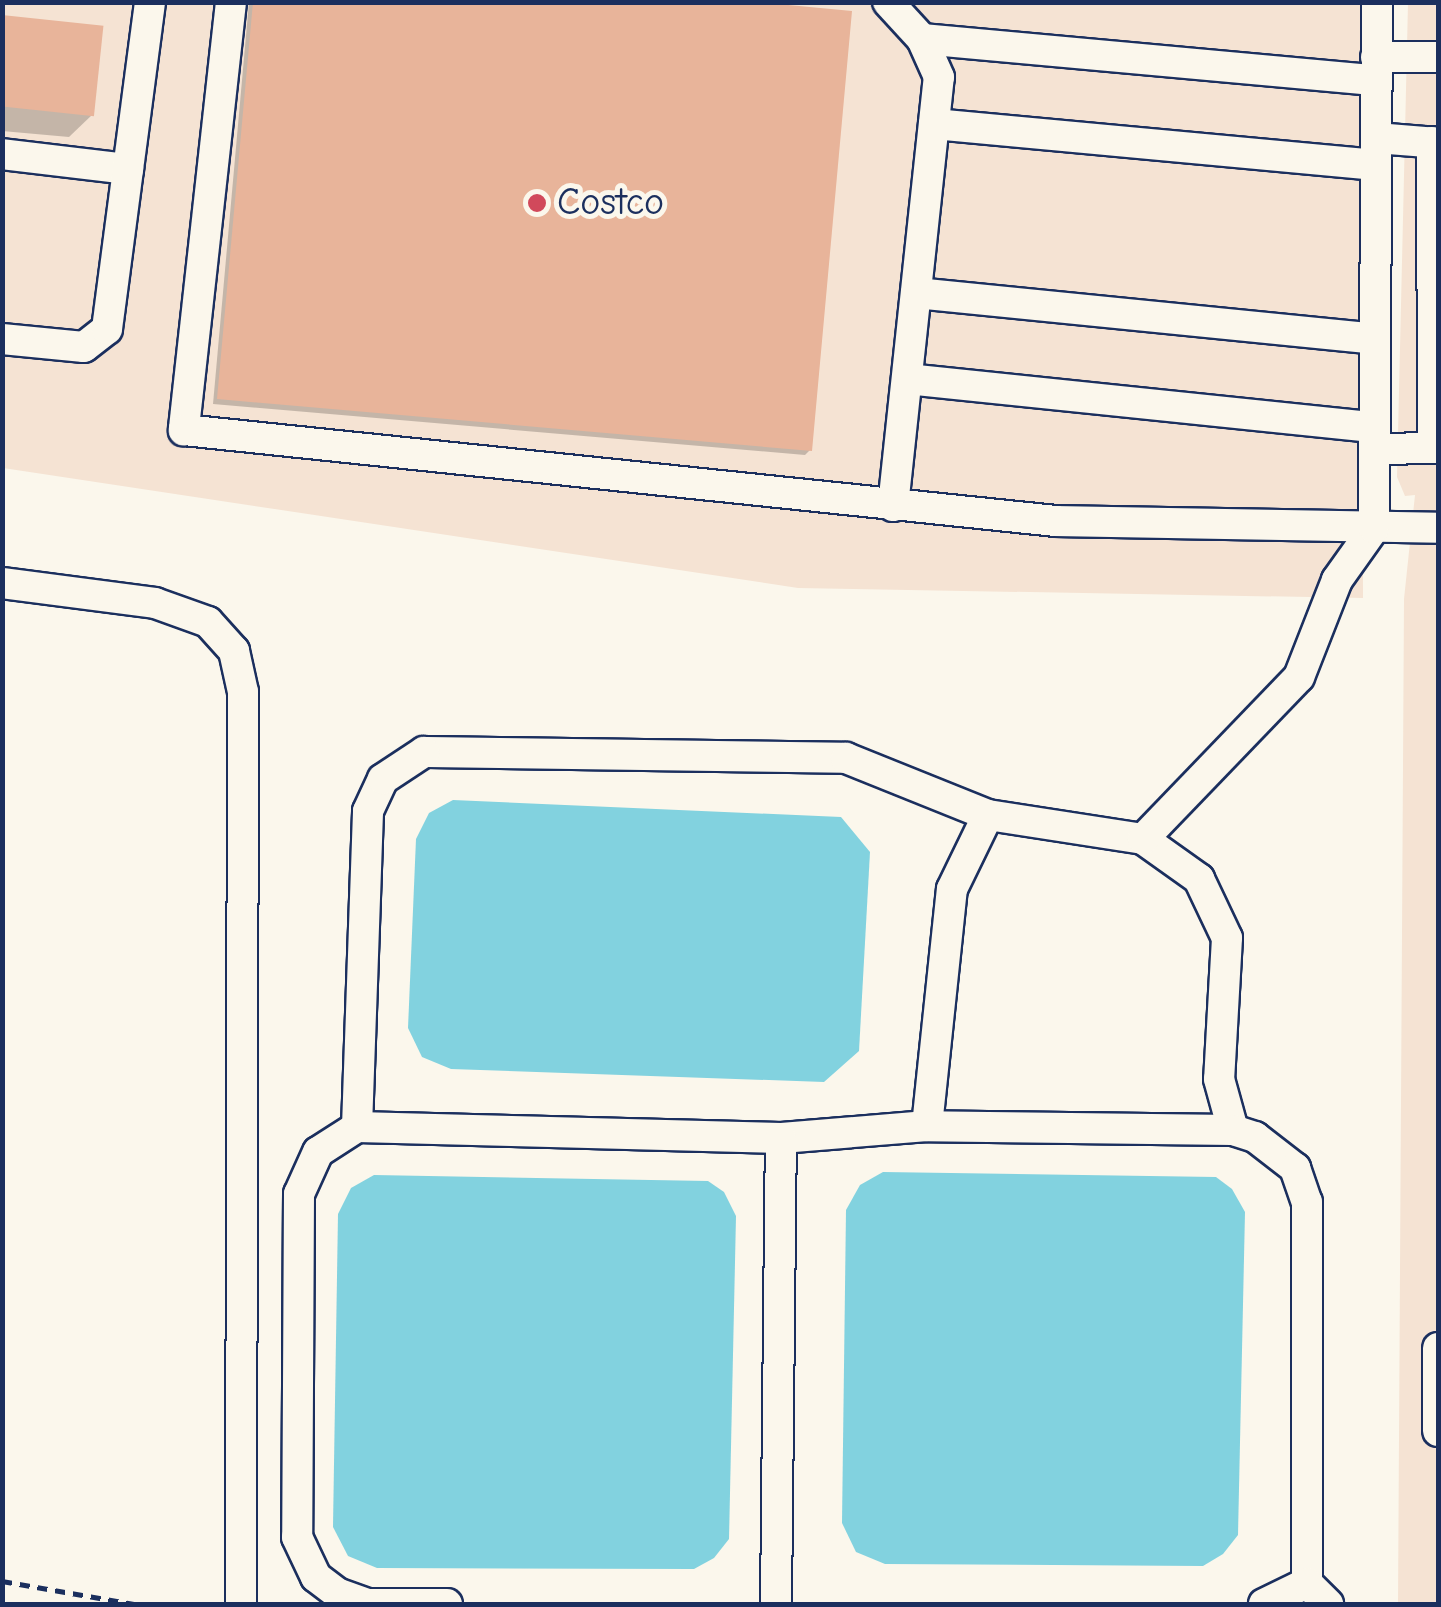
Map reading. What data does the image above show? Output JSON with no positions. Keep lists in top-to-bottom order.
{
  "places": ["Costco"]
}
